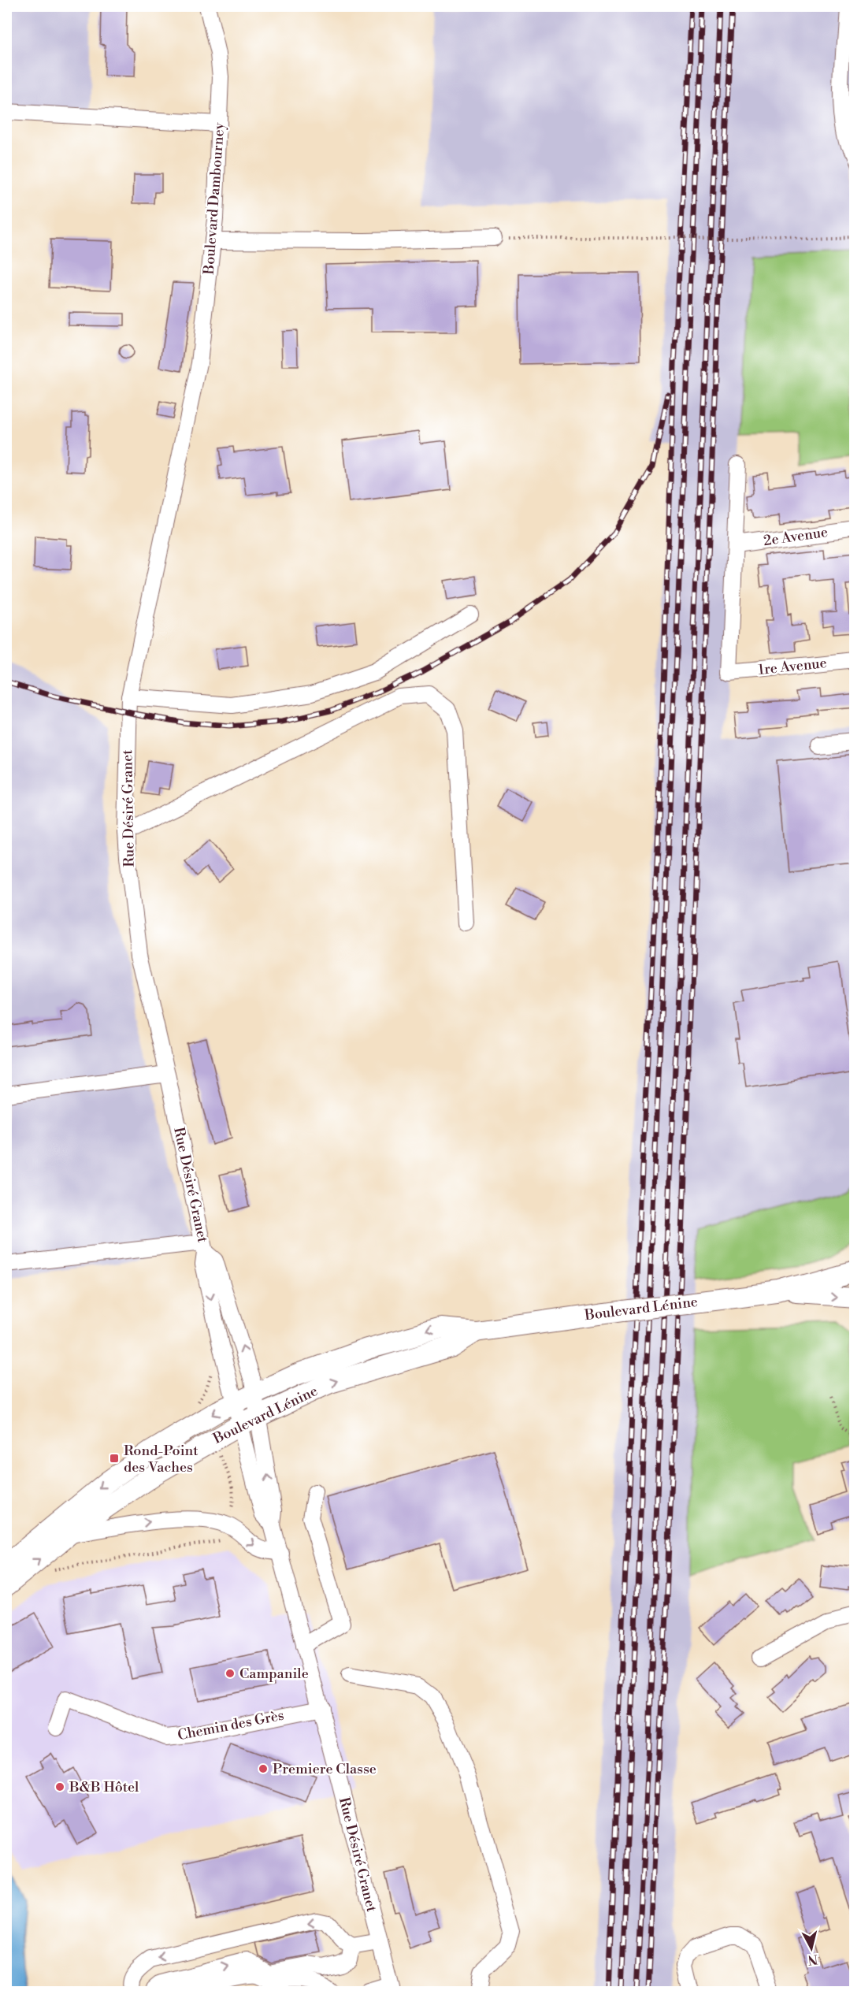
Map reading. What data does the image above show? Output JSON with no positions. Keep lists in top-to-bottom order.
{
  "streets": {
    "main road": ["Boulevard Lénine"],
    "street": [
      "Boulevard Dambourney",
      "2e Avenue",
      "1re Avenue",
      "Rue Désiré Granet",
      "Chemin des Grès"
    ]
  },
  "crossings": [
    ["Boulevard Dambourney", "Rue Désiré Granet"],
    ["2e Avenue", "1re Avenue"],
    ["Rue Désiré Granet", "Boulevard Lénine"],
    ["Rue Désiré Granet", "Chemin des Grès"]
  ],
  "places": {
    "transit": ["Rond-Point des Vaches"],
    "other": ["Campanile", "Premiere Classe", "B&B Hôtel"]
  },
  "north": "bottom"
}
